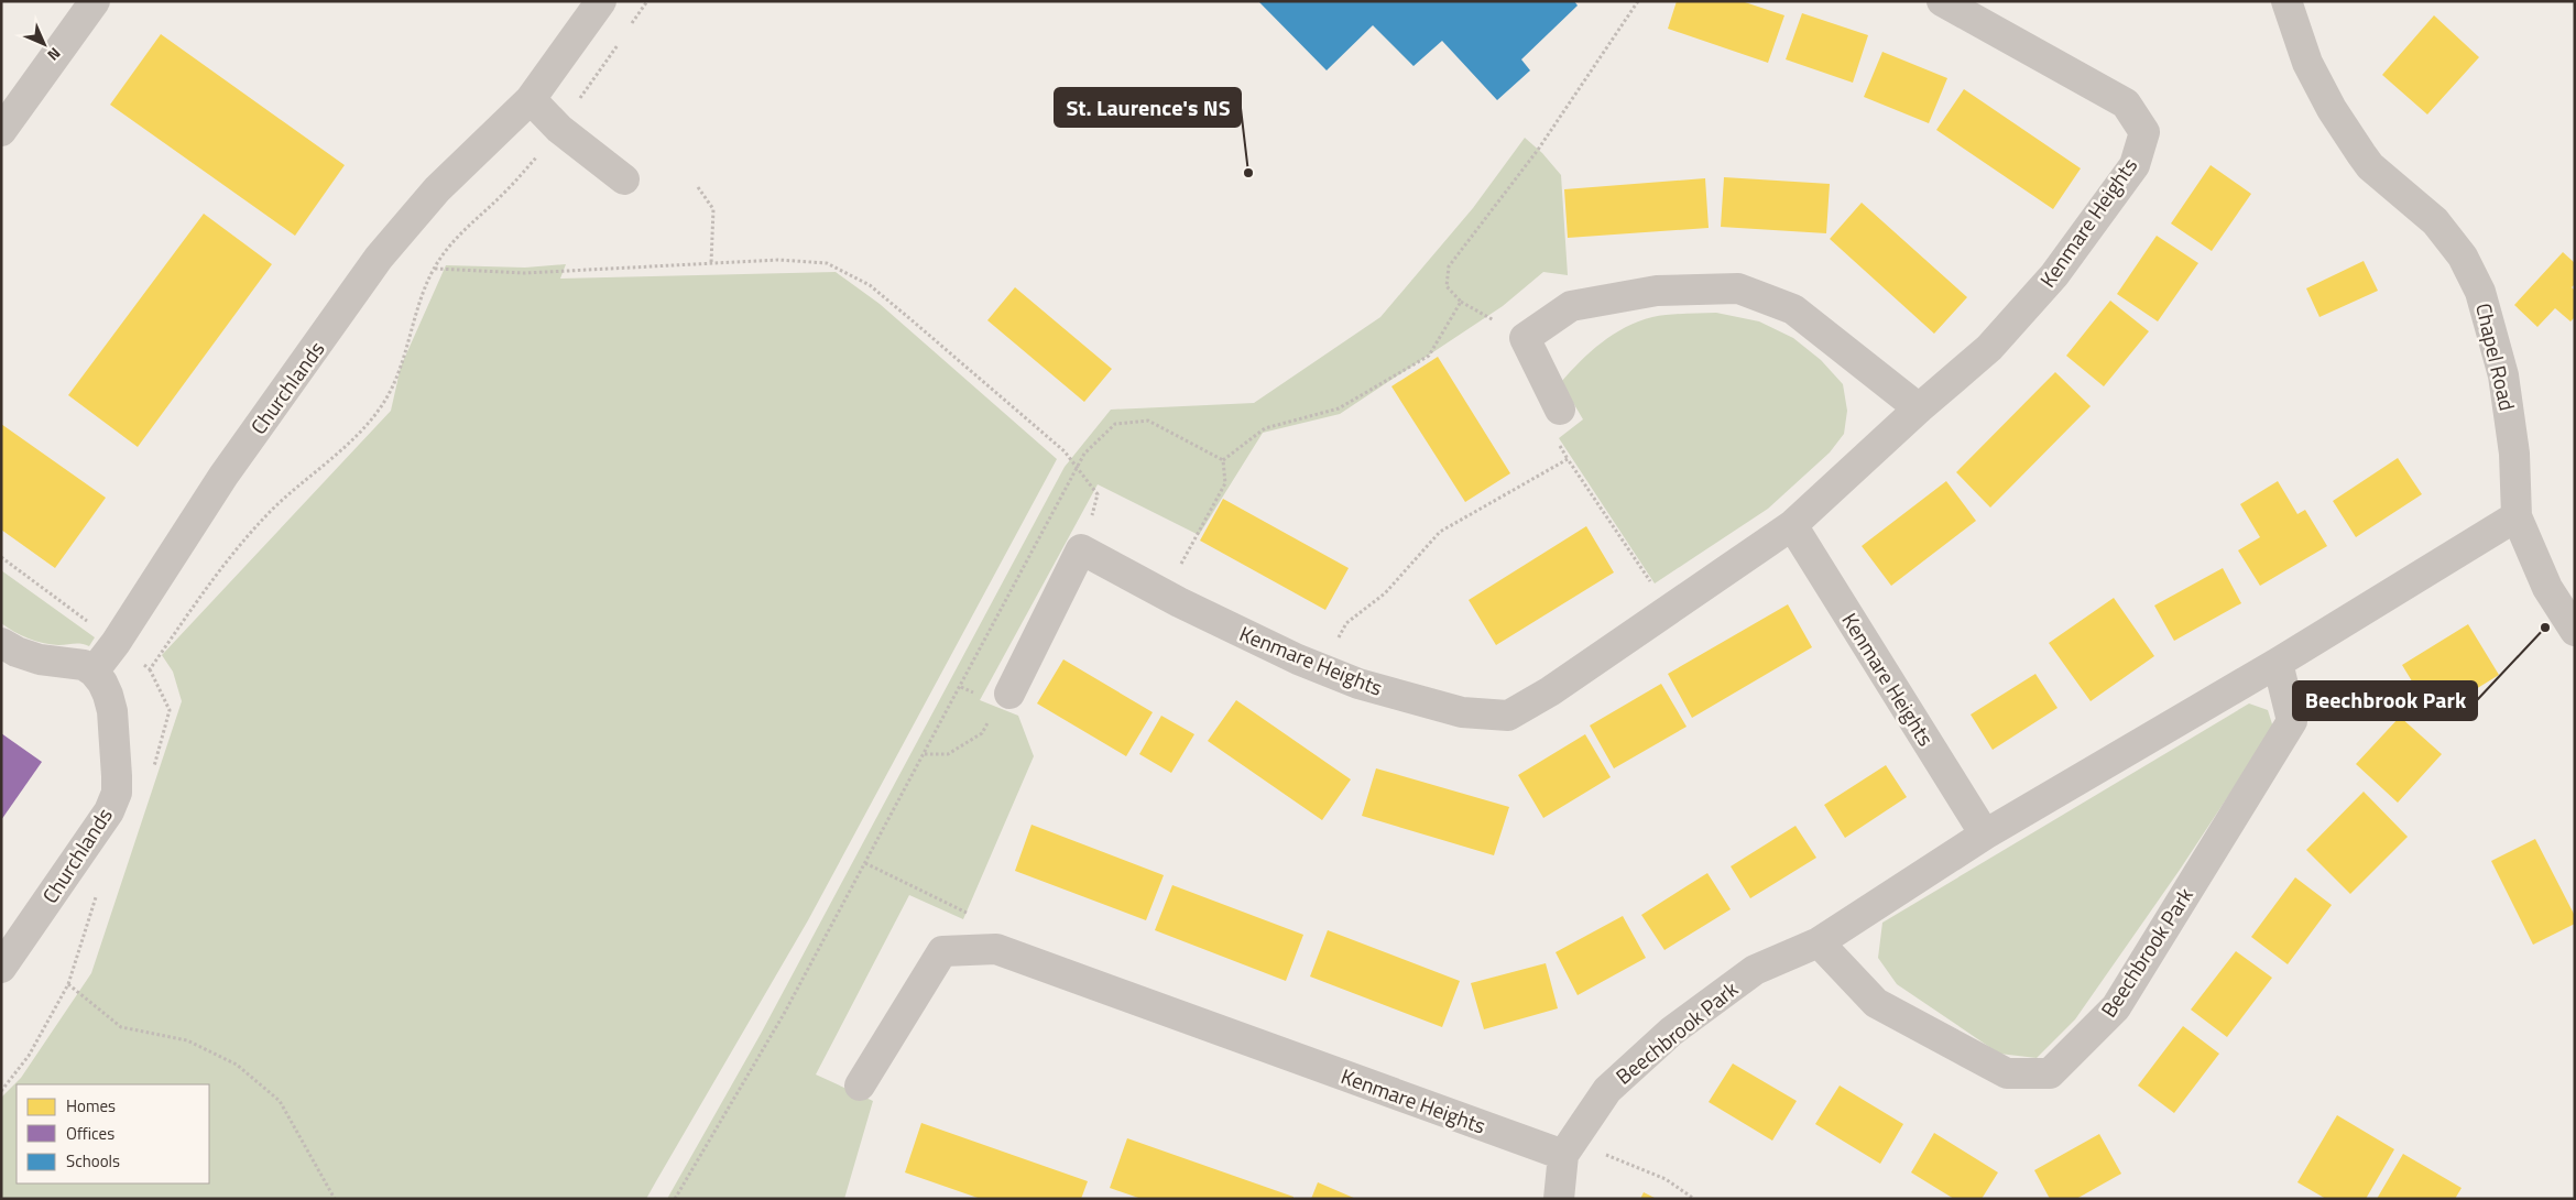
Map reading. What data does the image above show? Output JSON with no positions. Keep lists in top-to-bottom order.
{
  "streets": {
    "street": [
      "Kenmare Heights",
      "Chapel Road",
      "Churchlands",
      "Beechbrook Park"
    ]
  },
  "crossings": [
    ["Kenmare Heights", "Beechbrook Park"],
    ["Chapel Road", "Beechbrook Park"]
  ],
  "places": ["St. Laurence's NS", "Beechbrook Park"],
  "legend": ["Homes", "Offices", "Schools"],
  "north": "bottom right"
}
